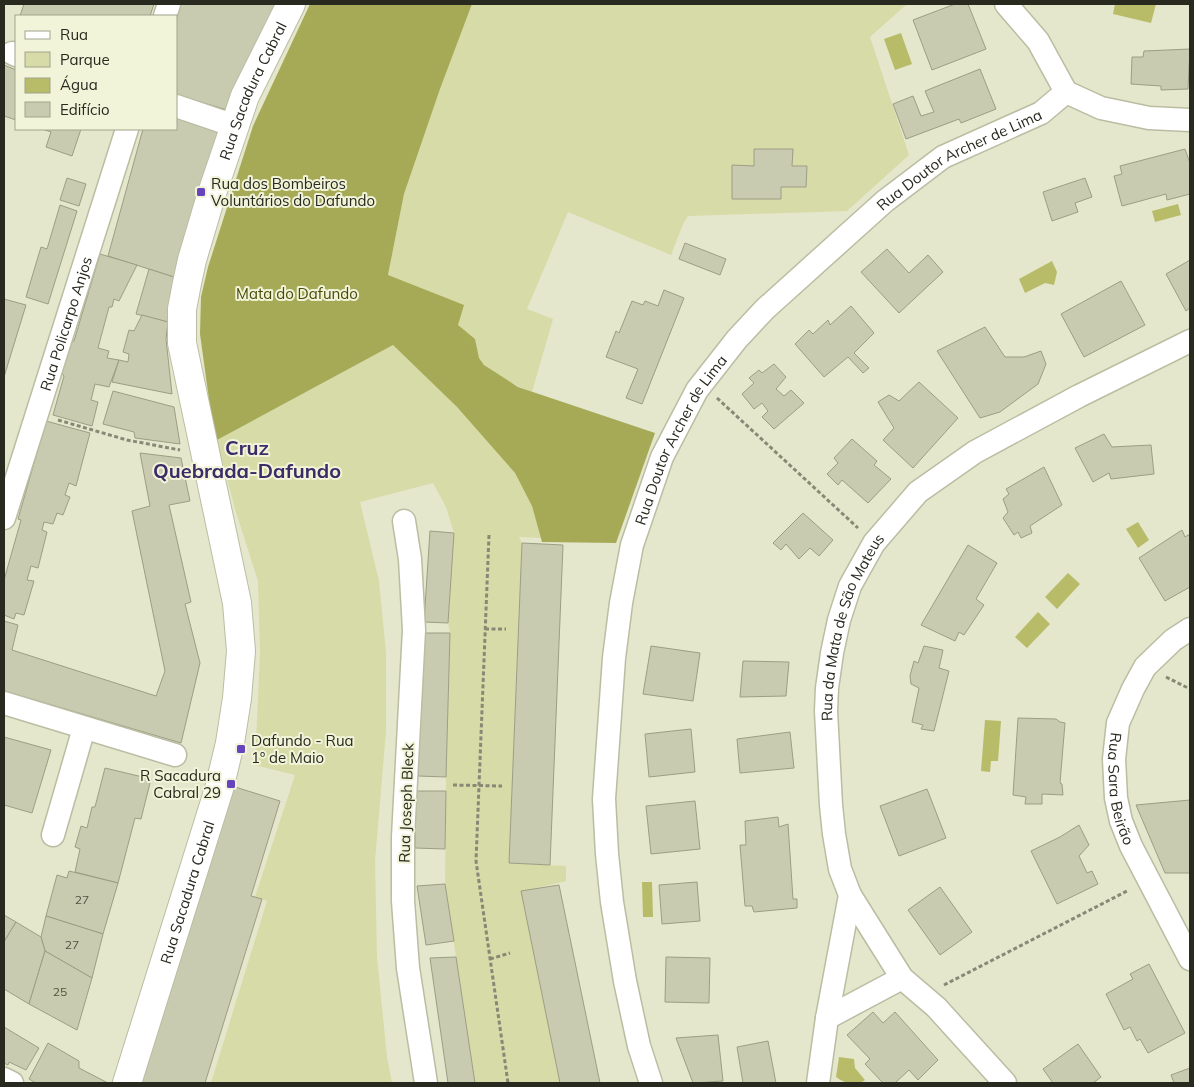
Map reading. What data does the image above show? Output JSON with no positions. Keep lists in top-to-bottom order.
{
  "streets": {
    "street": [
      "Rua Sacadura Cabral",
      "Rua Doutor Archer de Lima",
      "Rua Policarpo Anjos",
      "Rua da Mata de São Mateus",
      "Rua Sara Beirão",
      "Rua Joseph Bleck"
    ]
  },
  "districts": ["Cruz Quebrada-Dafundo"],
  "parks": ["Mata do Dafundo"],
  "places": {
    "transit": ["Rua dos Bombeiros Voluntários do Dafundo", "Dafundo - Rua 1º de Maio", "R Sacadura Cabral 29"]
  },
  "house_numbers": ["27", "27", "25"],
  "legend": [
    "Rua",
    "Parque",
    "Água",
    "Edifício"
  ]
}
